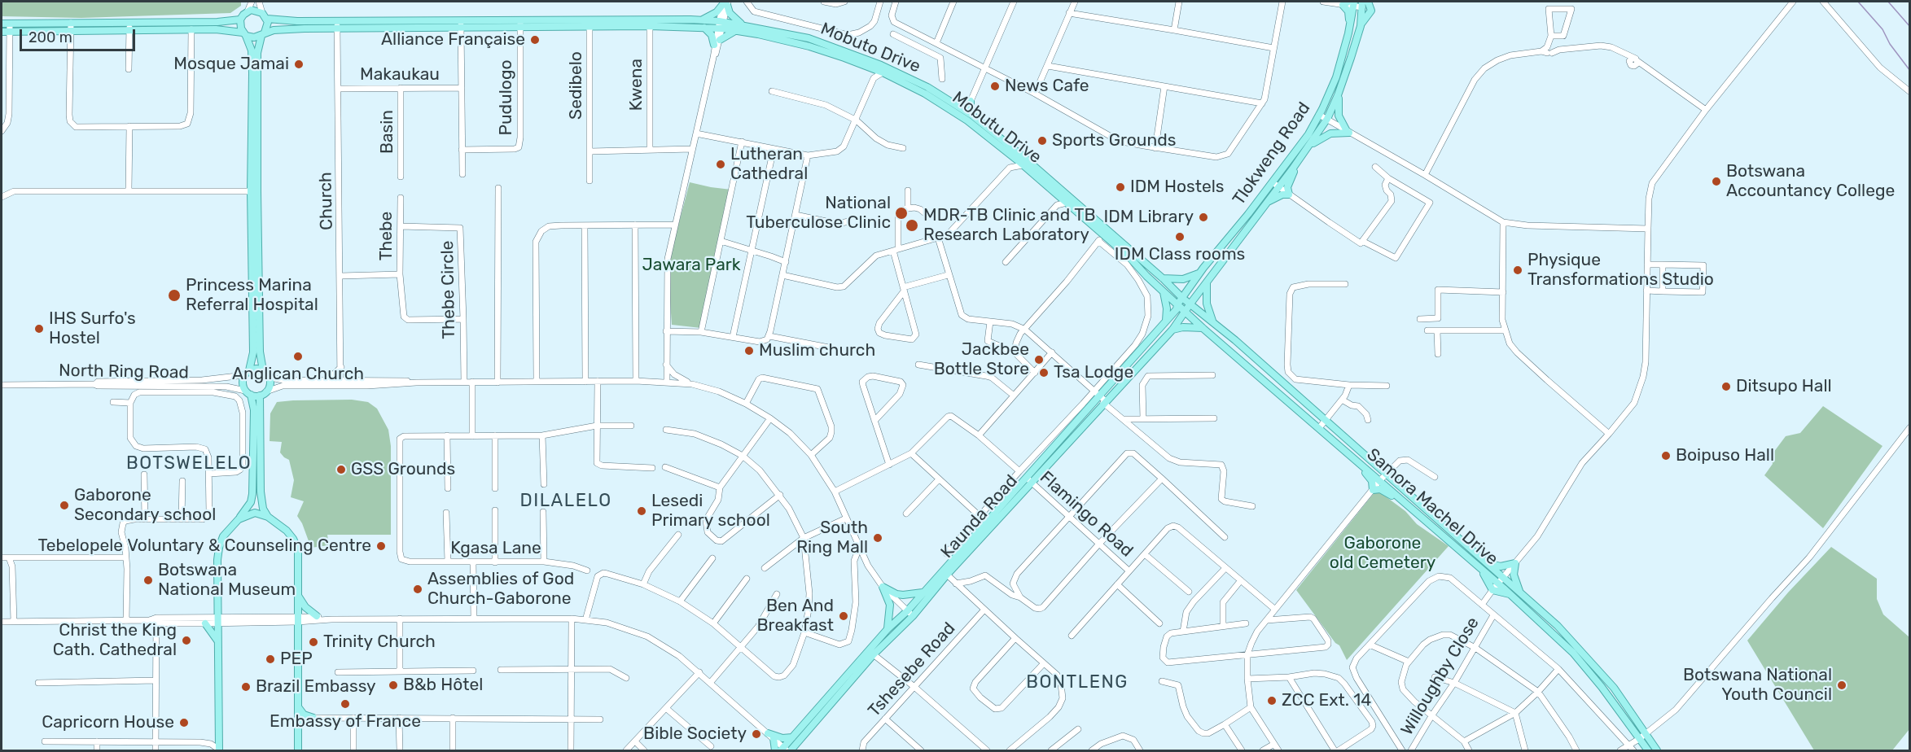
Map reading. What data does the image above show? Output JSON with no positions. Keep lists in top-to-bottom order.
{
  "streets": {
    "main road": [
      "Mobuto Drive",
      "Mobutu Drive",
      "Tlokweng Road",
      "Samora Machel Drive",
      "Kaunda Road"
    ],
    "street": [
      "Makaukau",
      "Kwena",
      "Sedibelo",
      "Pudulogo",
      "Basin",
      "Church",
      "Thebe",
      "Thebe Circle",
      "North Ring Road",
      "Flamingo Road",
      "Kgasa Lane",
      "Tshesebe Road",
      "Willoughby Close"
    ]
  },
  "crossings": [
    ["Mobuto Drive", "Mobutu Drive"],
    ["Mobuto Drive", "Tlokweng Road"],
    ["Makaukau", "Basin"],
    ["Makaukau", "Church"],
    ["Kwena", "Mobutu Drive"],
    ["Sedibelo", "Mobutu Drive"],
    ["Pudulogo", "Mobutu Drive"],
    ["Mobutu Drive", "Tlokweng Road"],
    ["Mobutu Drive", "Church"],
    ["Mobutu Drive", "Samora Machel Drive"],
    ["Mobutu Drive", "Kaunda Road"],
    ["Tlokweng Road", "Samora Machel Drive"],
    ["Tlokweng Road", "Kaunda Road"],
    ["Church", "Thebe"],
    ["Thebe", "Thebe Circle"],
    ["Samora Machel Drive", "Kaunda Road"],
    ["Samora Machel Drive", "Willoughby Close"],
    ["Flamingo Road", "Kaunda Road"]
  ],
  "districts": ["BOTSWELELO", "DILALELO", "BONTLENG"],
  "parks": ["Jawara Park", "Gaborone old Cemetery"],
  "places": [
    "Alliance Française",
    "Mosque Jamai",
    "News Cafe",
    "Sports Grounds",
    "Lutheran Cathedral",
    "Botswana Accountancy College",
    "IDM Hostels",
    "National Tuberculose Clinic",
    "IDM Library",
    "MDR-TB Clinic and TB Research Laboratory",
    "IDM Class rooms",
    "Physique Transformations Studio",
    "Princess Marina Referral Hospital",
    "IHS Surfo's Hostel",
    "Muslim church",
    "Anglican Church",
    "Jackbee Bottle Store",
    "Tsa Lodge",
    "Ditsupo Hall",
    "Boipuso Hall",
    "GSS Grounds",
    "Gaborone Secondary school",
    "Lesedi Primary school",
    "South Ring Mall",
    "Tebelopele Voluntary & Counseling Centre",
    "Botswana National Museum",
    "Assemblies of God Church-Gaborone",
    "Ben And Breakfast",
    "Christ the King Cath. Cathedral",
    "Trinity Church",
    "PEP",
    "B&b Hôtel",
    "Botswana National Youth Council",
    "Brazil Embassy",
    "ZCC Ext. 14",
    "Embassy of France",
    "Capricorn House",
    "Bible Society"
  ],
  "scale_bar": "200 m"
}
